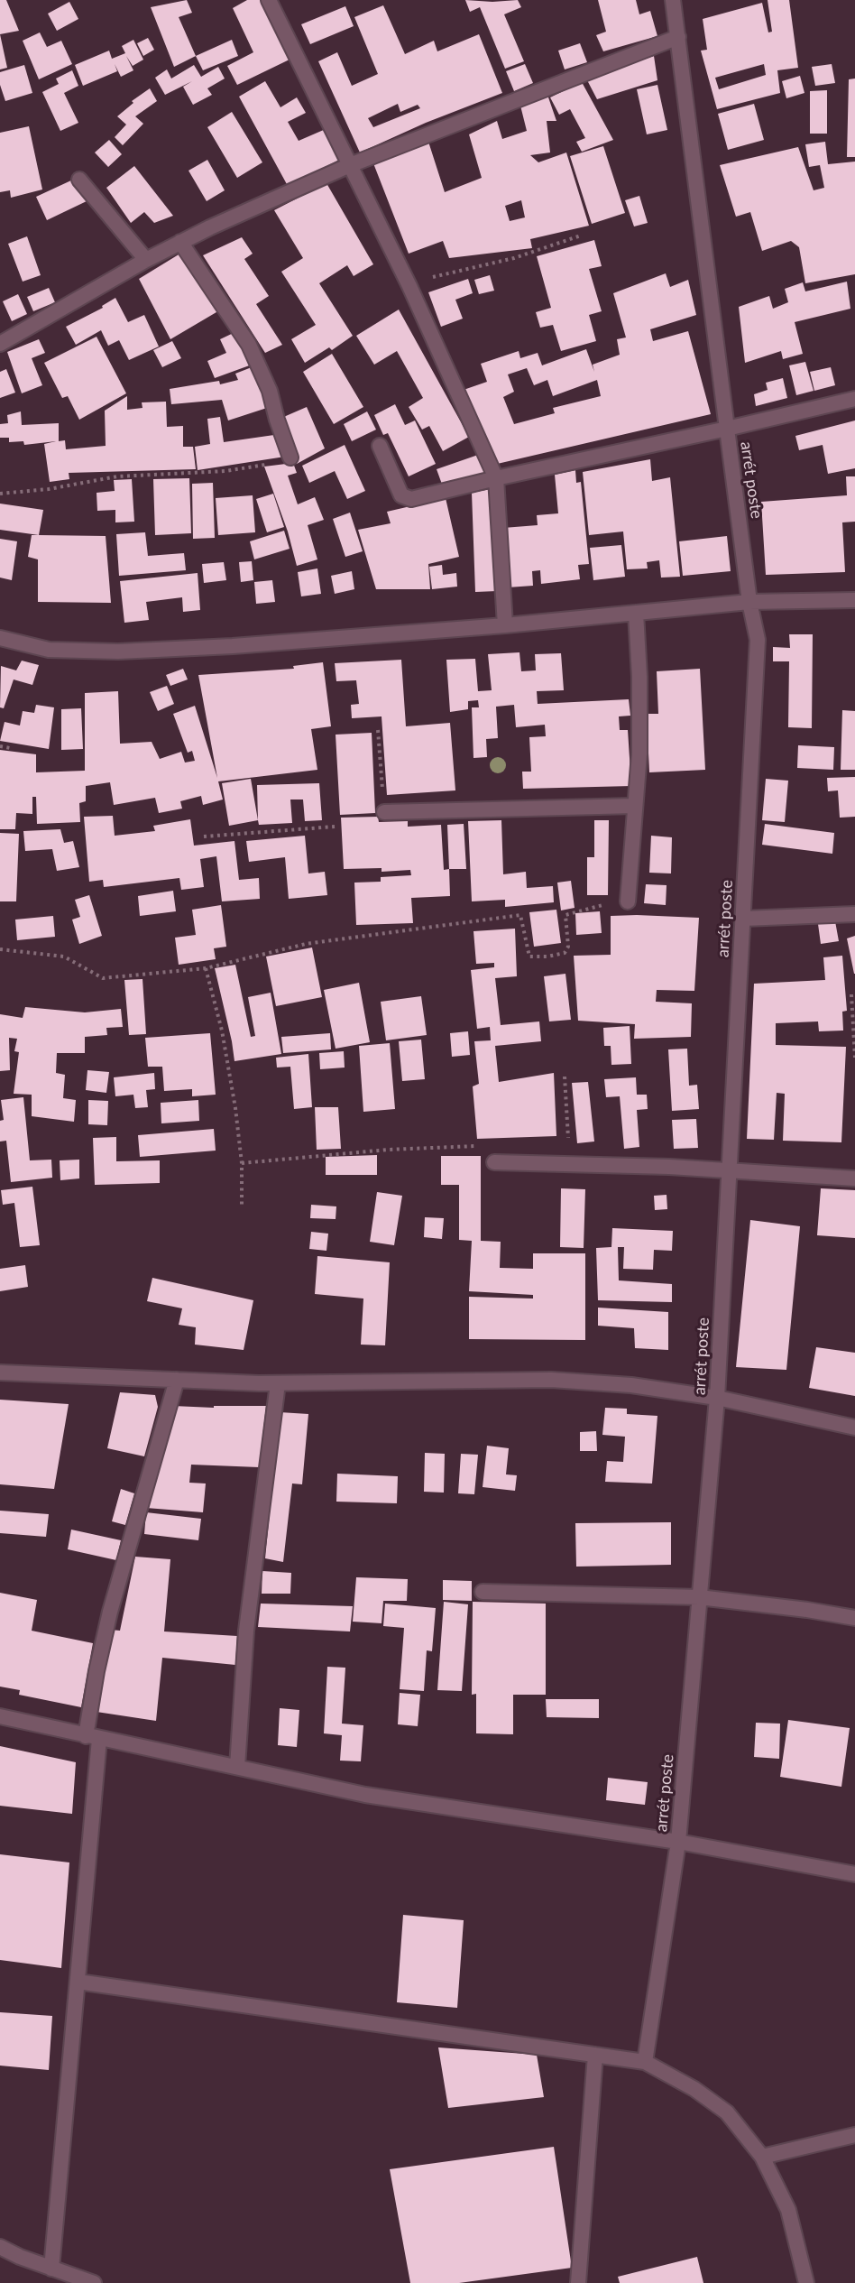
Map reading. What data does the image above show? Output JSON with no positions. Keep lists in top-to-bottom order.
{
  "streets": {
    "street": ["arrét poste"]
  }
}
